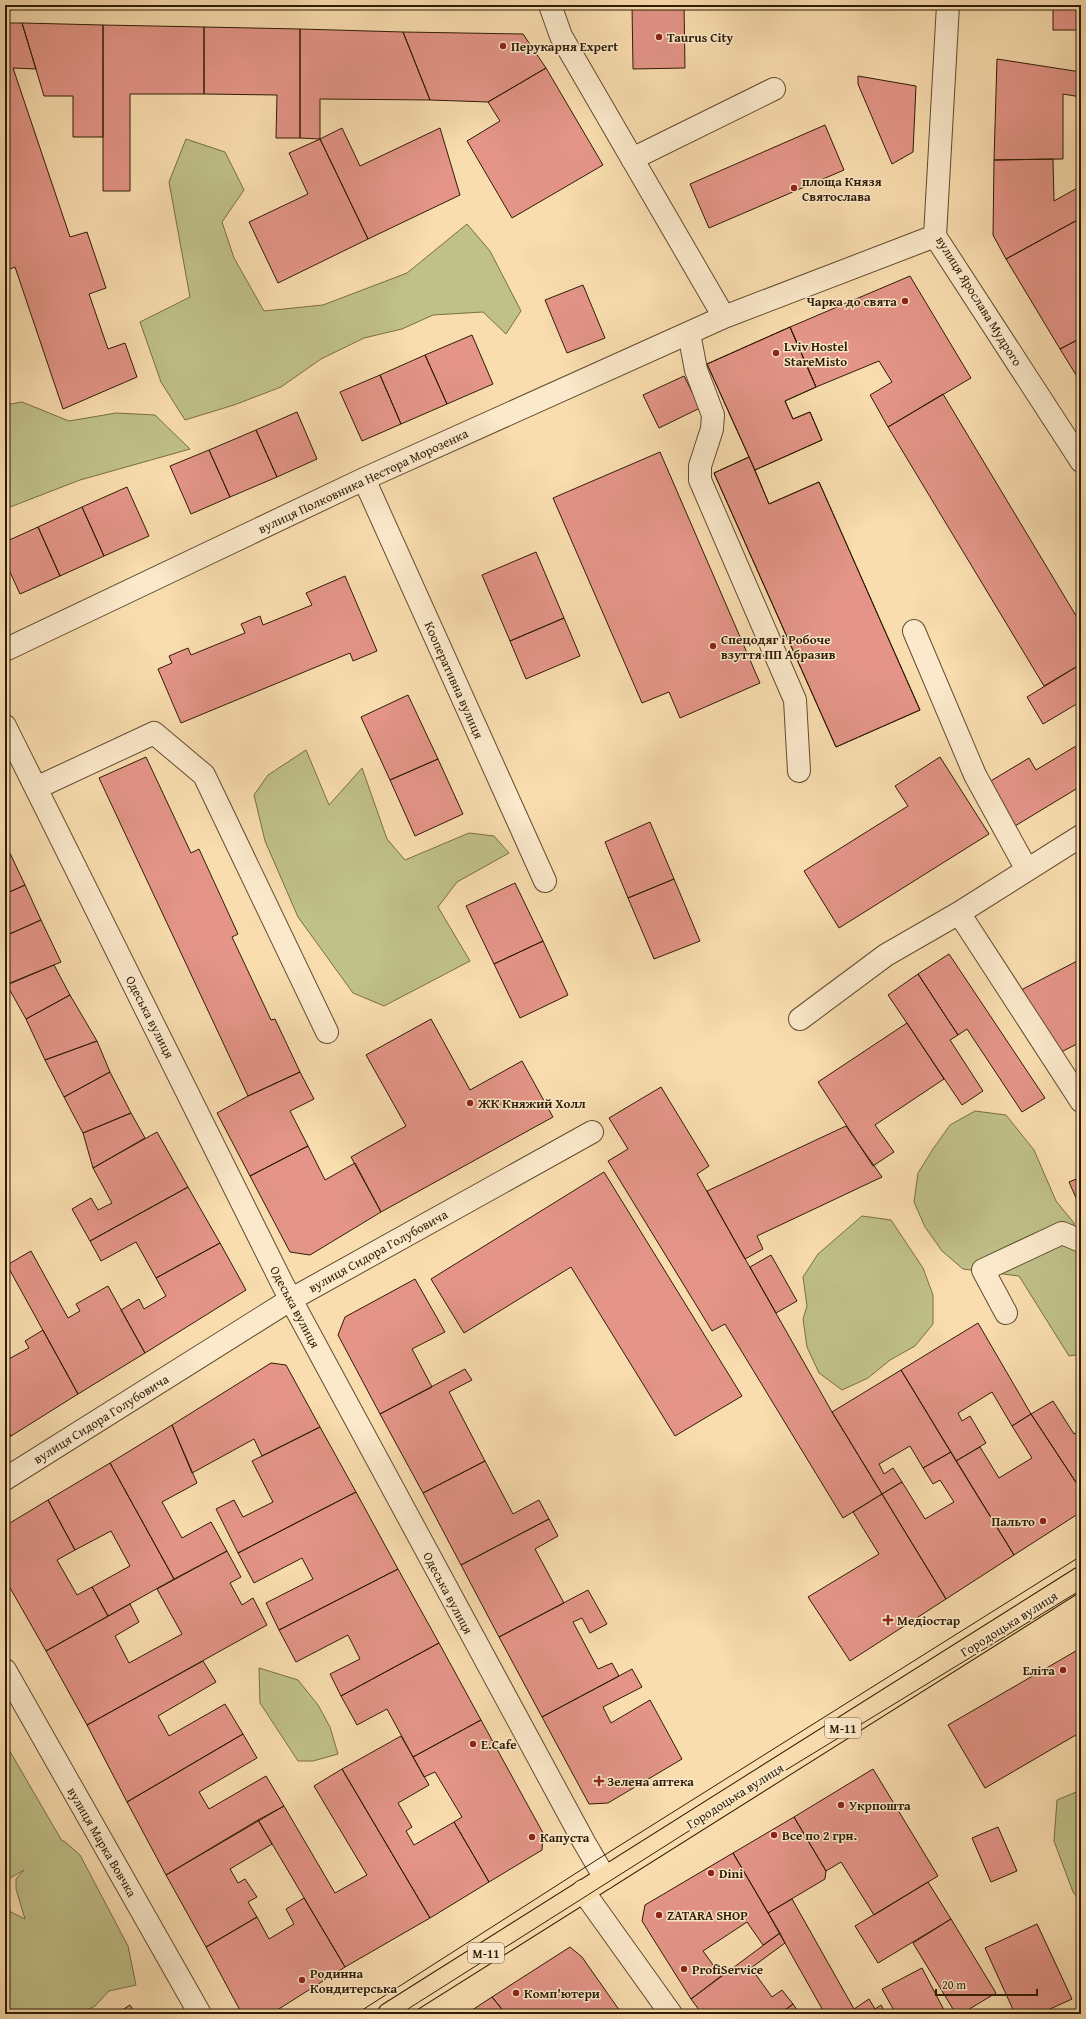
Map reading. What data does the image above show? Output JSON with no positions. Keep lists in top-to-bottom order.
{
  "streets": {
    "main road": ["Городоцька вулиця", "М-11"],
    "street": [
      "вулиця Ярослава Мудрого",
      "вулиця Полковника Нестора Морозенка",
      "Кооперативна вулиця",
      "Одеська вулиця",
      "вулиця Сидора Голубовича",
      "вулиця Марка Вовчка"
    ]
  },
  "crossings": [
    ["вулиця Полковника Нестора Морозенка", "Кооперативна вулиця"],
    ["Одеська вулиця", "вулиця Сидора Голубовича"],
    ["Одеська вулиця", "Городоцька вулиця"]
  ],
  "places": {
    "other": [
      "Taurus City",
      "Перукарня Expert",
      "площа Князя Святослава",
      "Чарка до свята",
      "Lviv Hostel StareMisto",
      "Спецодяг і Робоче взуття ПП Абразив",
      "ЖК Княжий Холл",
      "Пальто",
      "Еліта",
      "E.Cafe",
      "Укрпошта",
      "Все по 2 грн.",
      "Капуста",
      "Dini",
      "ZATARA SHOP",
      "ProfiService",
      "Родинна Кондитерська",
      "Комп'ютери"
    ],
    "health": ["Медіостар", "Зелена аптека"]
  },
  "scale_bar": "20 m"
}
